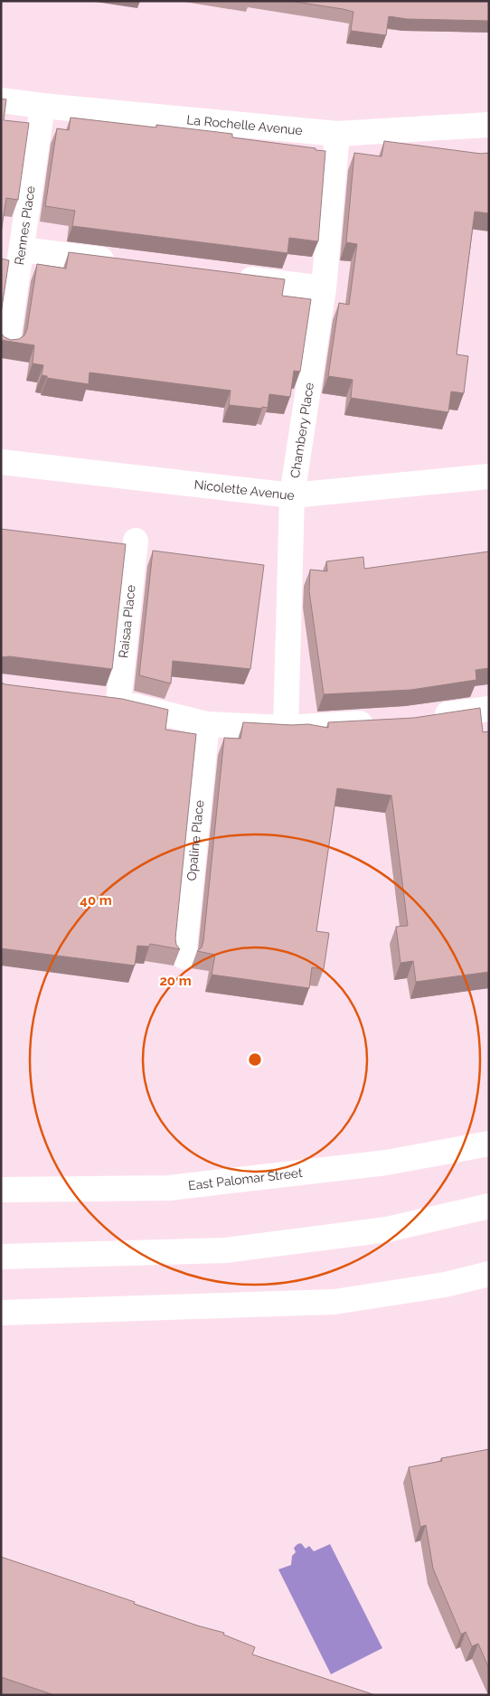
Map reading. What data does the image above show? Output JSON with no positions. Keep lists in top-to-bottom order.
{
  "streets": {
    "street": [
      "La Rochelle Avenue",
      "Rennes Place",
      "Chambery Place",
      "Nicolette Avenue",
      "Raisaa Place",
      "Opaline Place",
      "East Palomar Street"
    ]
  },
  "crossings": [
    ["La Rochelle Avenue", "Rennes Place"],
    ["La Rochelle Avenue", "Chambery Place"],
    ["Chambery Place", "Nicolette Avenue"]
  ],
  "rings": ["40 m", "20 m"]
}
